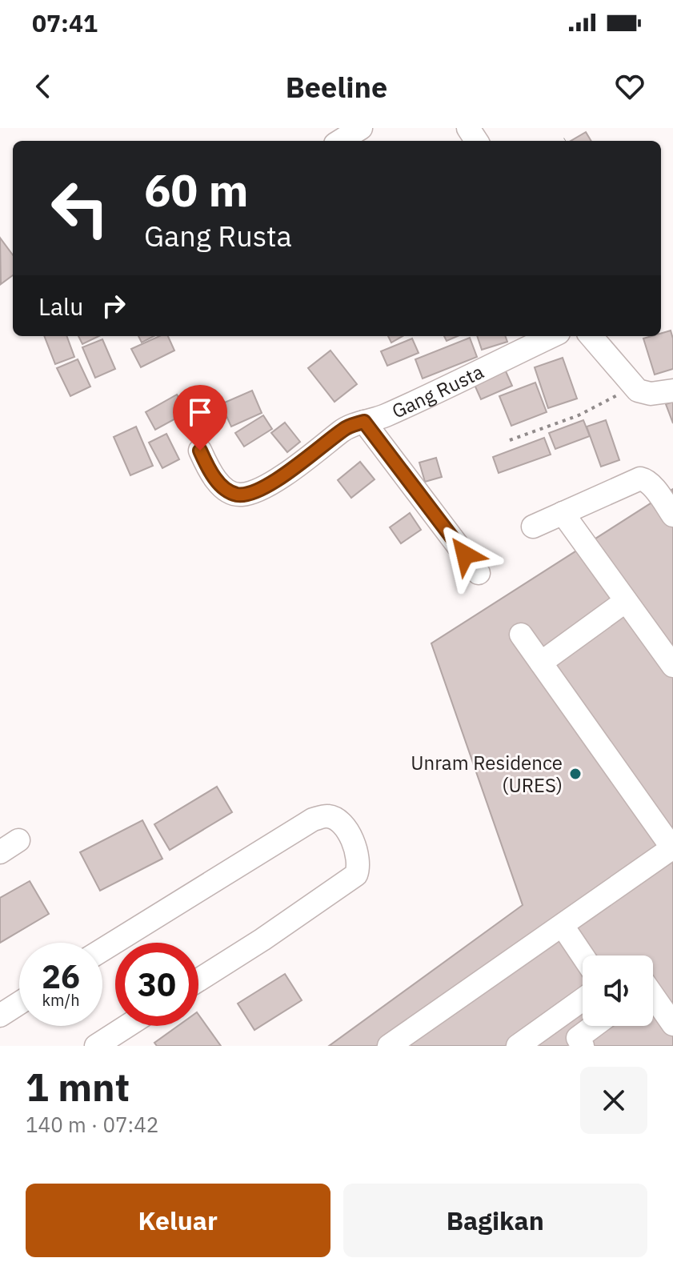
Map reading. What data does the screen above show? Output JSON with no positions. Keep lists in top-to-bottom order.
{
  "streets": {
    "street": ["Gang Rusta"]
  },
  "places": ["Unram Residence (URES)"],
  "page": {
    "status": "07:41",
    "header": "Beeline",
    "turn": ["60 m", "Gang Rusta"],
    "then": "Lalu",
    "speed": "26 km/h",
    "limit": "30",
    "heading": ["1 mnt", "140 m · 07:42"],
    "buttons": ["Keluar", "Bagikan"]
  }
}
